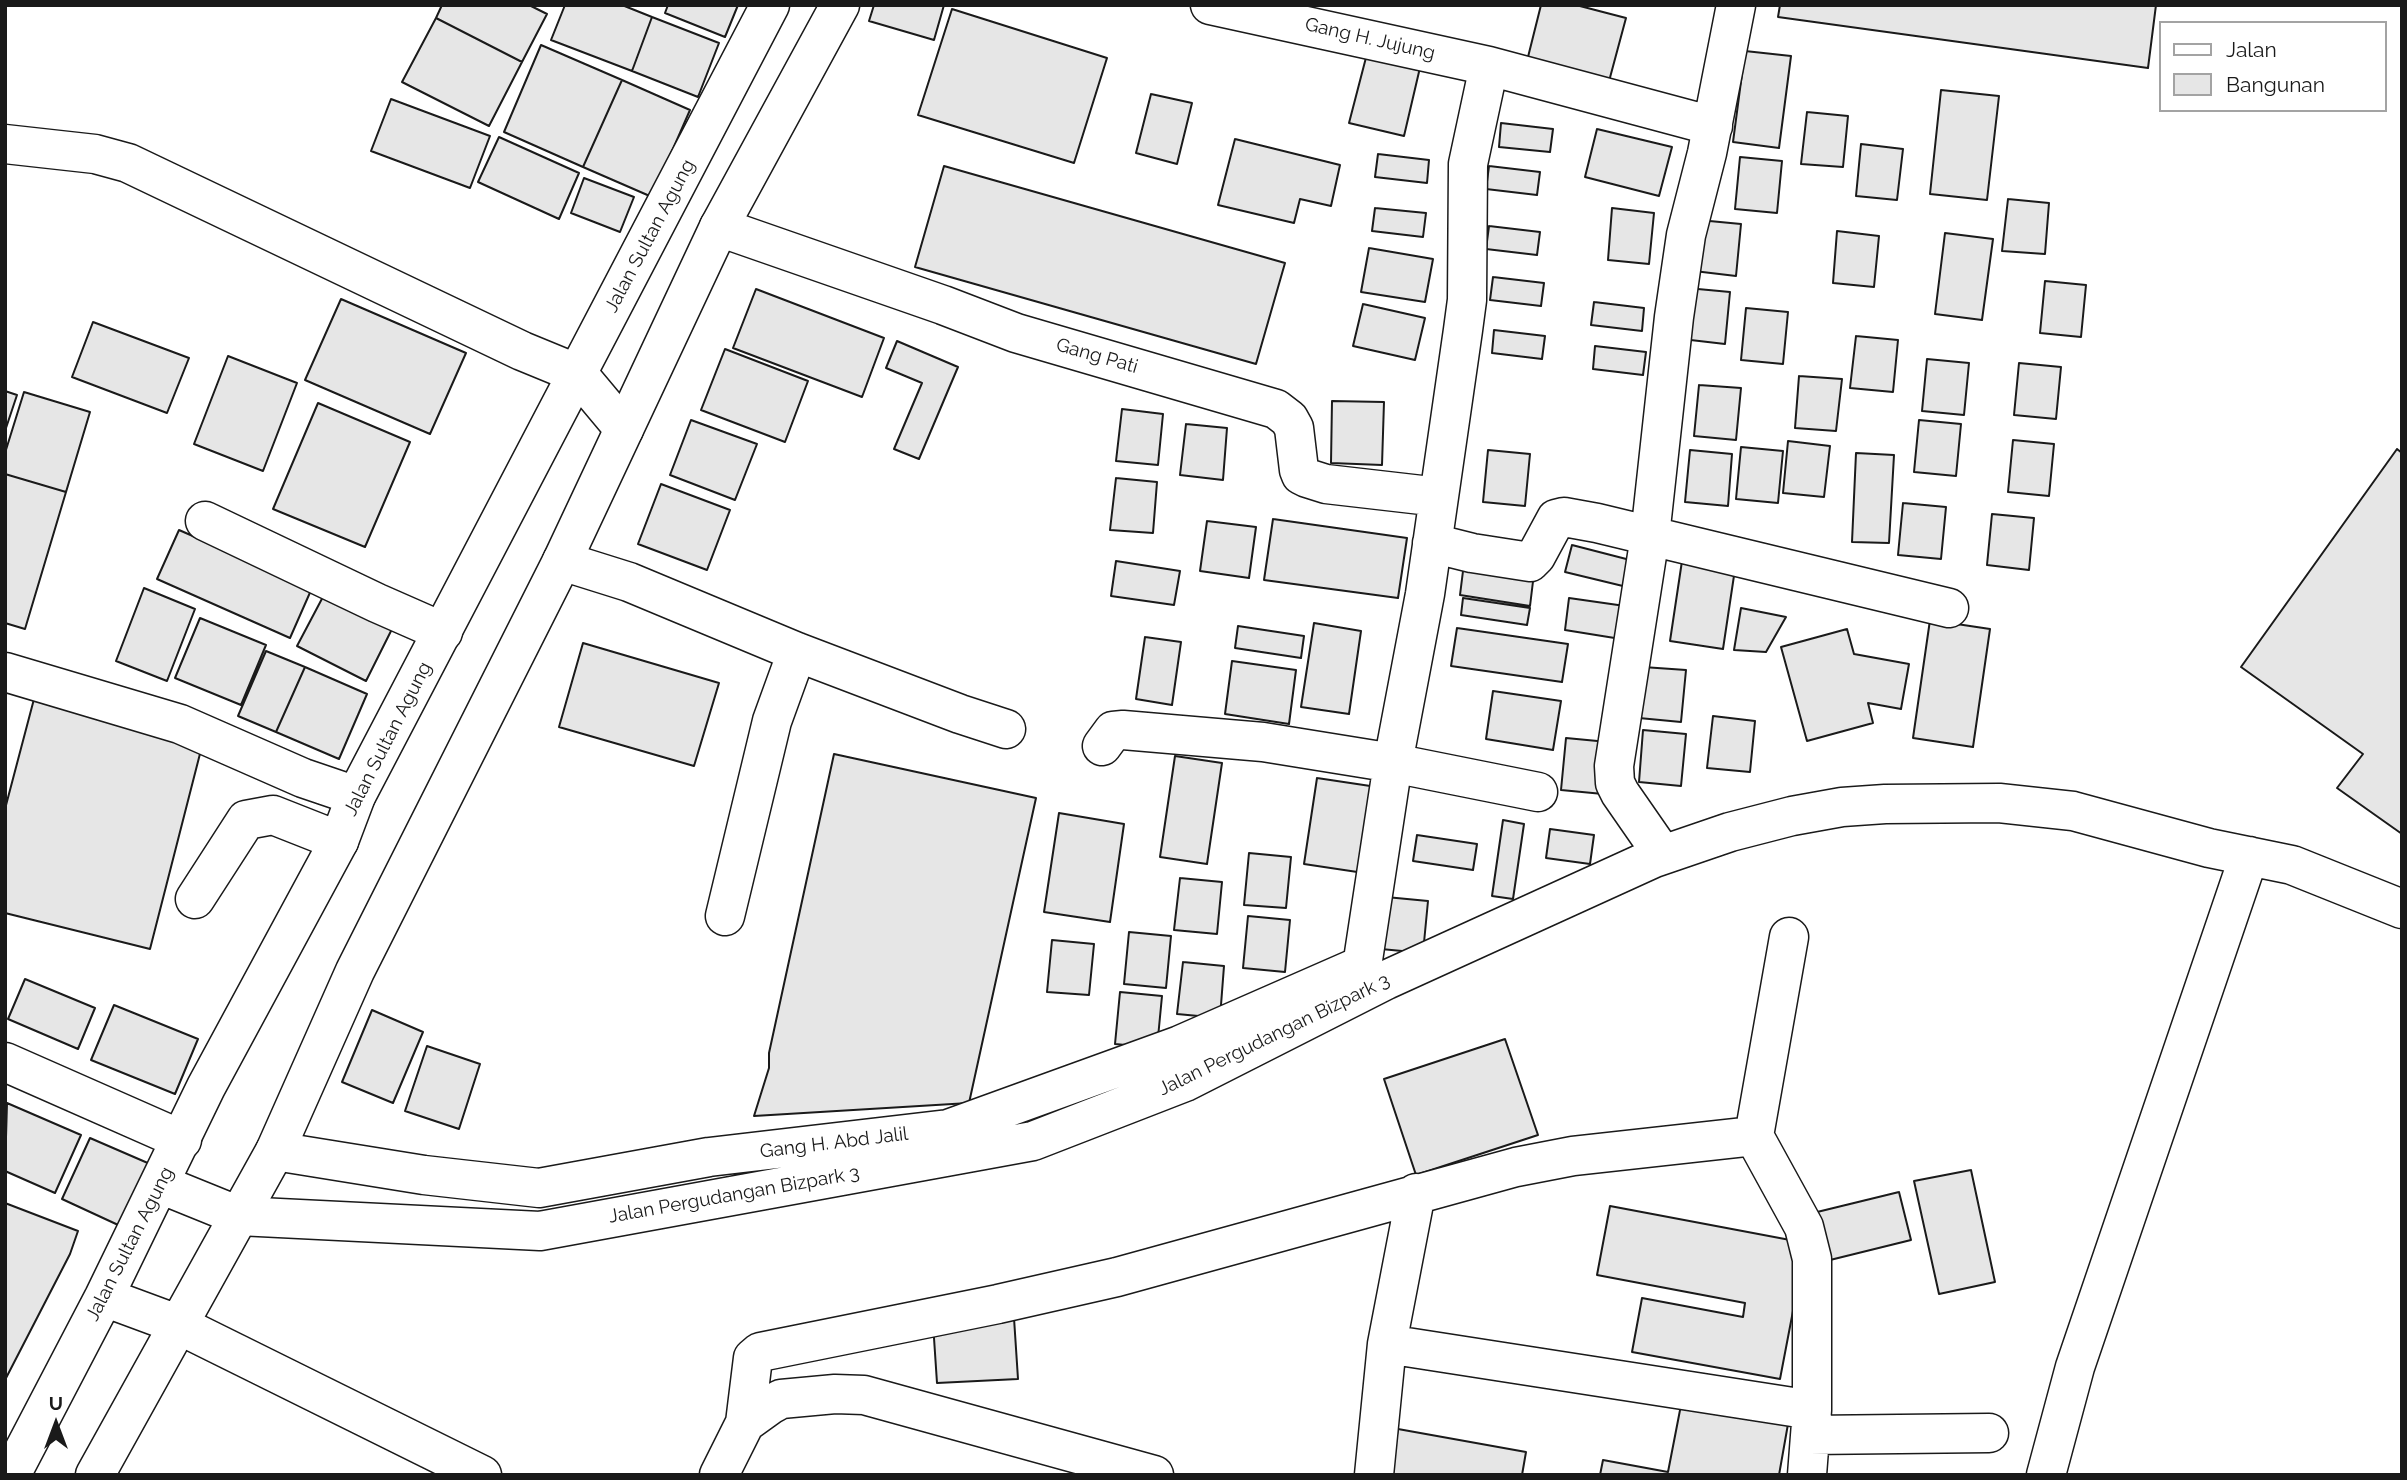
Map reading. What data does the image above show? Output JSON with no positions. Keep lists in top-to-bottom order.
{
  "streets": {
    "main road": [
      "Gang H. Jujung",
      "Jalan Sultan Agung",
      "Gang Pati",
      "Jalan Pergudangan Bizpark 3",
      "Gang H. Abd Jalil"
    ]
  },
  "crossings": [
    ["Jalan Sultan Agung", "Jalan Pergudangan Bizpark 3"]
  ],
  "legend": ["Jalan", "Bangunan"],
  "north": "top"
}
